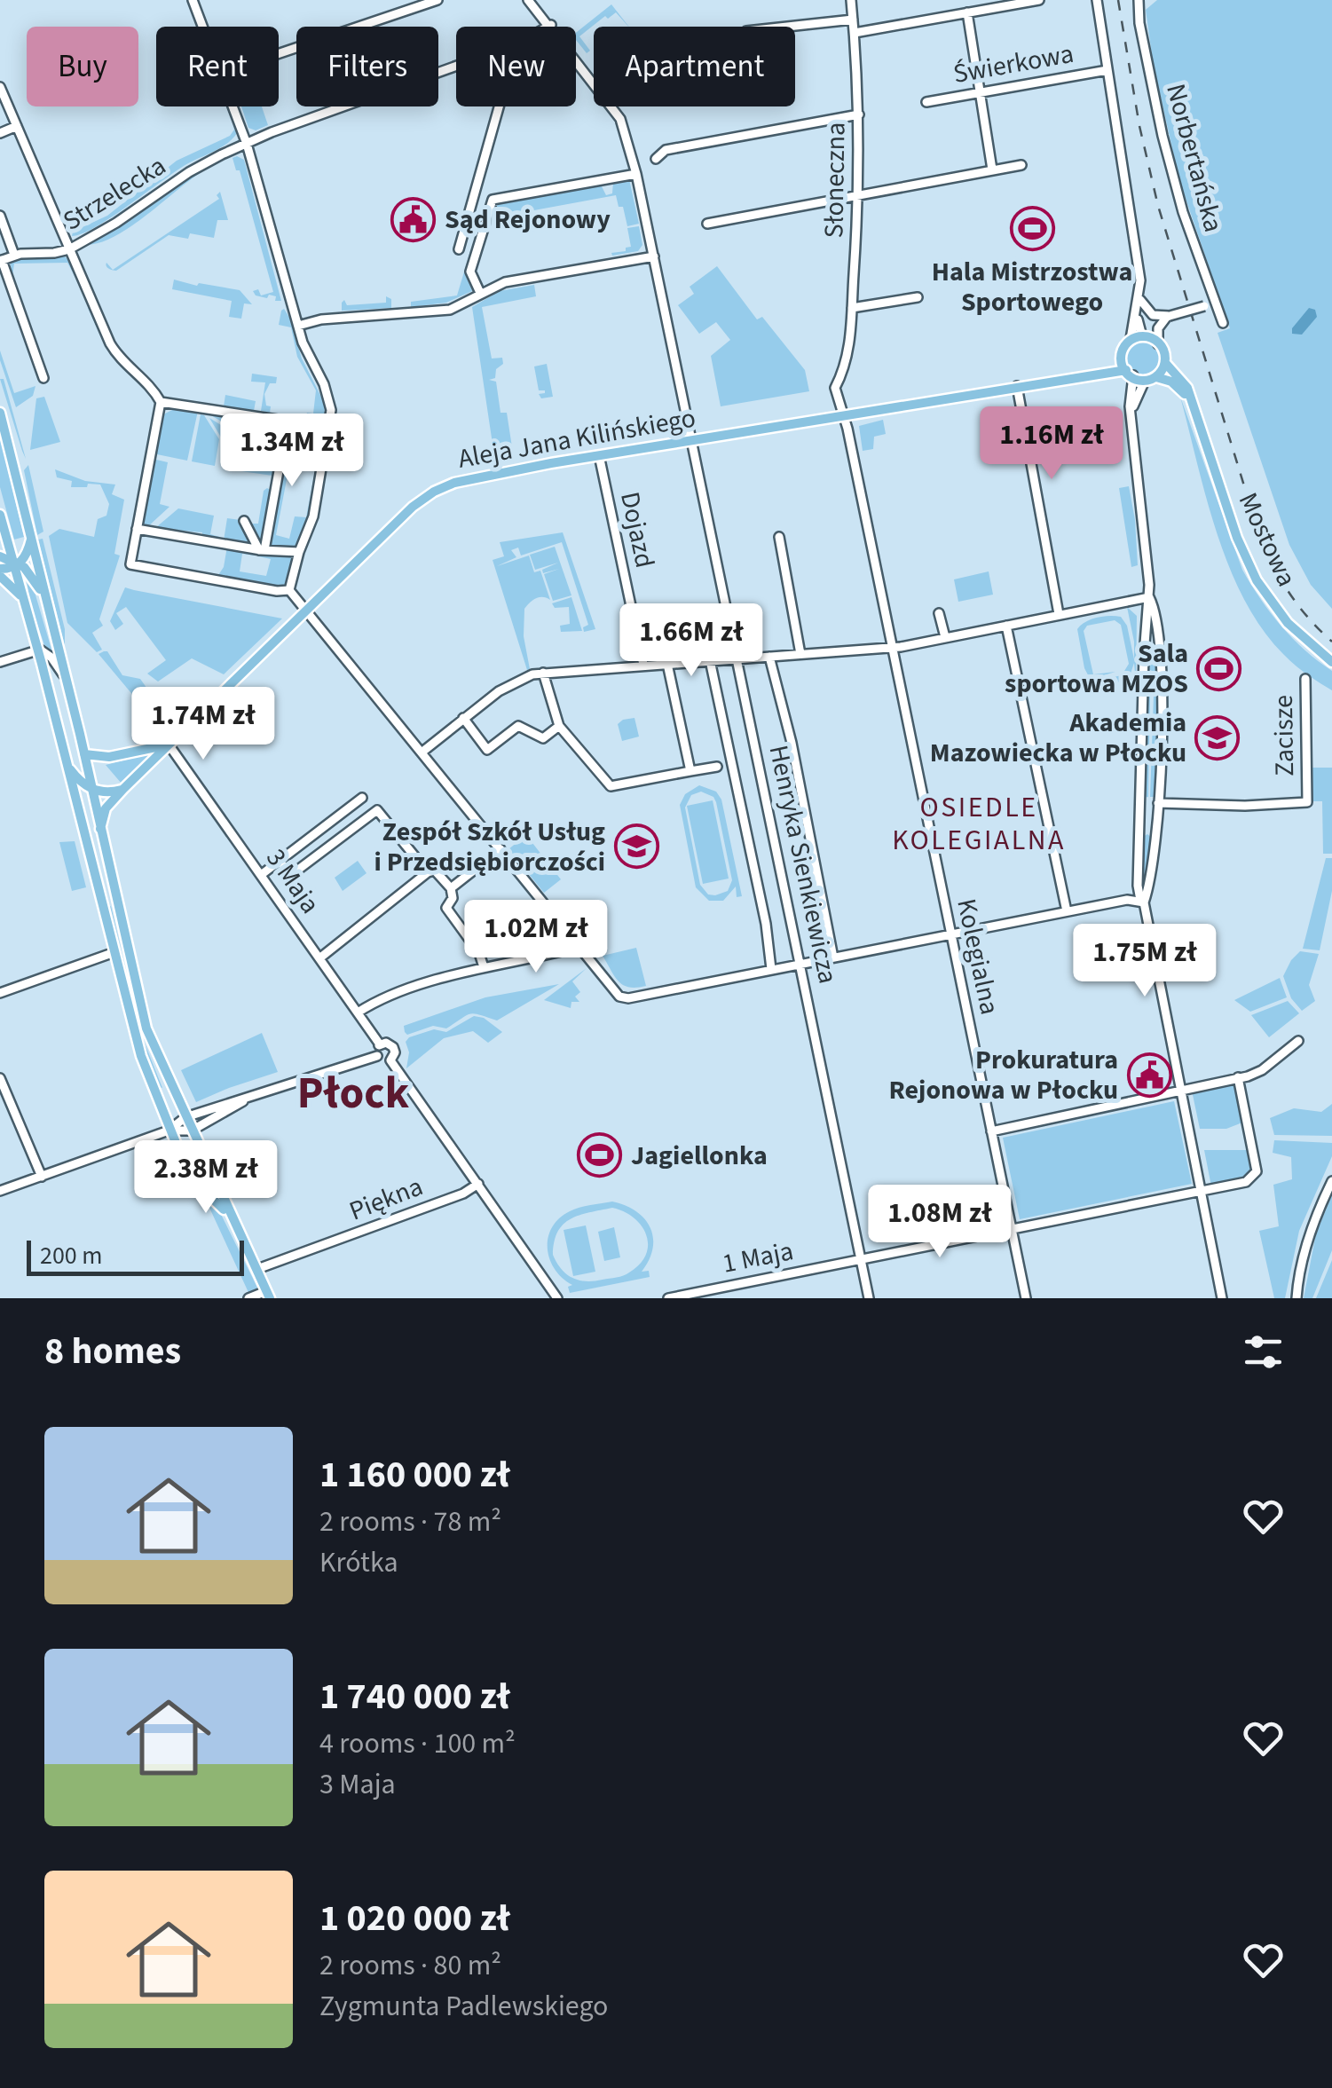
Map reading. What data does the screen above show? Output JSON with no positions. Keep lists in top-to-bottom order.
{
  "streets": {
    "main road": ["Aleja Jana Kilińskiego", "Mostowa"],
    "street": [
      "Świerkowa",
      "Norbertańska",
      "Słoneczna",
      "Strzelecka",
      "Dojazd",
      "Zacisze",
      "Henryka Sienkiewicza",
      "3 Maja",
      "Kolegialna",
      "Piękna",
      "1 Maja"
    ]
  },
  "crossings": [
    ["Słoneczna", "Kolegialna"],
    ["Aleja Jana Kilińskiego", "Dojazd"],
    ["Aleja Jana Kilińskiego", "Mostowa"],
    ["Aleja Jana Kilińskiego", "Henryka Sienkiewicza"],
    ["Aleja Jana Kilińskiego", "3 Maja"],
    ["Aleja Jana Kilińskiego", "Kolegialna"],
    ["Henryka Sienkiewicza", "1 Maja"],
    ["Kolegialna", "1 Maja"]
  ],
  "districts": ["OSIEDLE KOLEGIALNA", "Płock"],
  "places": {
    "public building": ["Sąd Rejonowy", "Prokuratura Rejonowa w Płocku"],
    "sports": ["Hala Mistrzostwa Sportowego", "Sala sportowa MZOS", "Jagiellonka"],
    "school or university": ["Akademia Mazowiecka w Płocku", "Zespół Szkół Usług i Przedsiębiorczości"]
  },
  "scale_bar": "200 m",
  "page": {
    "chip": [
      "Buy",
      "Rent",
      "Filters",
      "New",
      "Apartment"
    ],
    "price": [
      "1.16M zł",
      "1.34M zł",
      "1.66M zł",
      "1.74M zł",
      "1.02M zł",
      "1.75M zł",
      "2.38M zł",
      "1.08M zł"
    ],
    "scale": "200 m",
    "heading": "8 homes",
    "list": [
      {
        "name": "1 160 000 zł",
        "note": "2 rooms · 78 m² · Krótka"
      },
      {
        "name": "1 740 000 zł",
        "note": "4 rooms · 100 m² · 3 Maja"
      },
      {
        "name": "1 020 000 zł",
        "note": "2 rooms · 80 m² · Zygmunta Padlewskiego"
      }
    ]
  }
}
